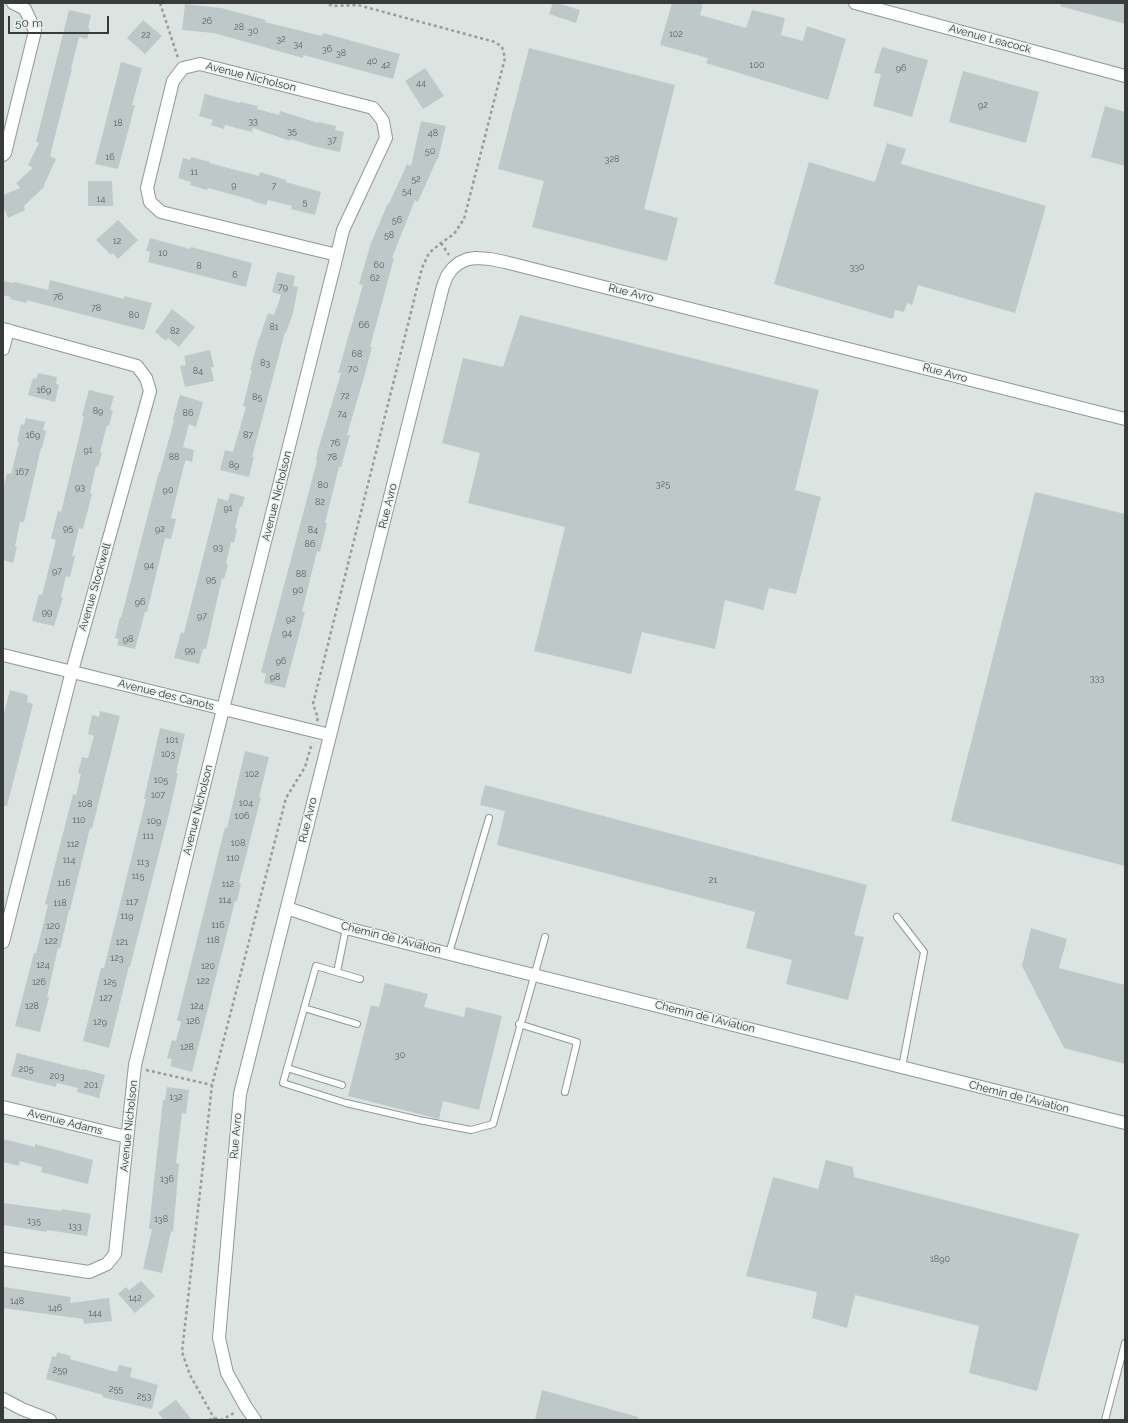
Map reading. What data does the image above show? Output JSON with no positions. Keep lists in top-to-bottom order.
{
  "streets": {
    "street": [
      "Avenue Leacock",
      "Avenue Nicholson",
      "Rue Avro",
      "Avenue Stockwell",
      "Avenue des Canots",
      "Chemin de l'Aviation",
      "Avenue Adams"
    ]
  },
  "crossings": [
    ["Avenue Nicholson", "Avenue des Canots"],
    ["Avenue Nicholson", "Avenue Adams"],
    ["Rue Avro", "Avenue des Canots"],
    ["Rue Avro", "Chemin de l'Aviation"],
    ["Avenue Stockwell", "Avenue des Canots"]
  ],
  "house_numbers": [
    "26",
    "28",
    "30",
    "102",
    "22",
    "32",
    "34",
    "36",
    "38",
    "40",
    "42",
    "100",
    "96",
    "44",
    "92",
    "33",
    "18",
    "35",
    "48",
    "37",
    "50",
    "16",
    "328",
    "11",
    "52",
    "9",
    "7",
    "54",
    "14",
    "5",
    "56",
    "58",
    "12",
    "10",
    "60",
    "8",
    "330",
    "6",
    "62",
    "79",
    "76",
    "78",
    "80",
    "66",
    "81",
    "82",
    "68",
    "83",
    "70",
    "84",
    "169",
    "72",
    "85",
    "89",
    "86",
    "74",
    "169",
    "87",
    "76",
    "91",
    "88",
    "78",
    "89",
    "167",
    "325",
    "80",
    "93",
    "90",
    "82",
    "91",
    "95",
    "92",
    "84",
    "86",
    "93",
    "94",
    "97",
    "88",
    "95",
    "90",
    "96",
    "99",
    "97",
    "92",
    "94",
    "98",
    "99",
    "96",
    "98",
    "333",
    "101",
    "103",
    "102",
    "105",
    "107",
    "104",
    "108",
    "106",
    "110",
    "109",
    "111",
    "108",
    "112",
    "110",
    "114",
    "113",
    "115",
    "21",
    "116",
    "112",
    "114",
    "117",
    "118",
    "119",
    "116",
    "120",
    "118",
    "122",
    "121",
    "123",
    "124",
    "120",
    "122",
    "126",
    "125",
    "127",
    "128",
    "124",
    "126",
    "129",
    "128",
    "30",
    "205",
    "203",
    "201",
    "132",
    "136",
    "138",
    "135",
    "133",
    "1890",
    "142",
    "148",
    "146",
    "144",
    "259",
    "255",
    "253"
  ],
  "scale_bar": "50 m"
}
